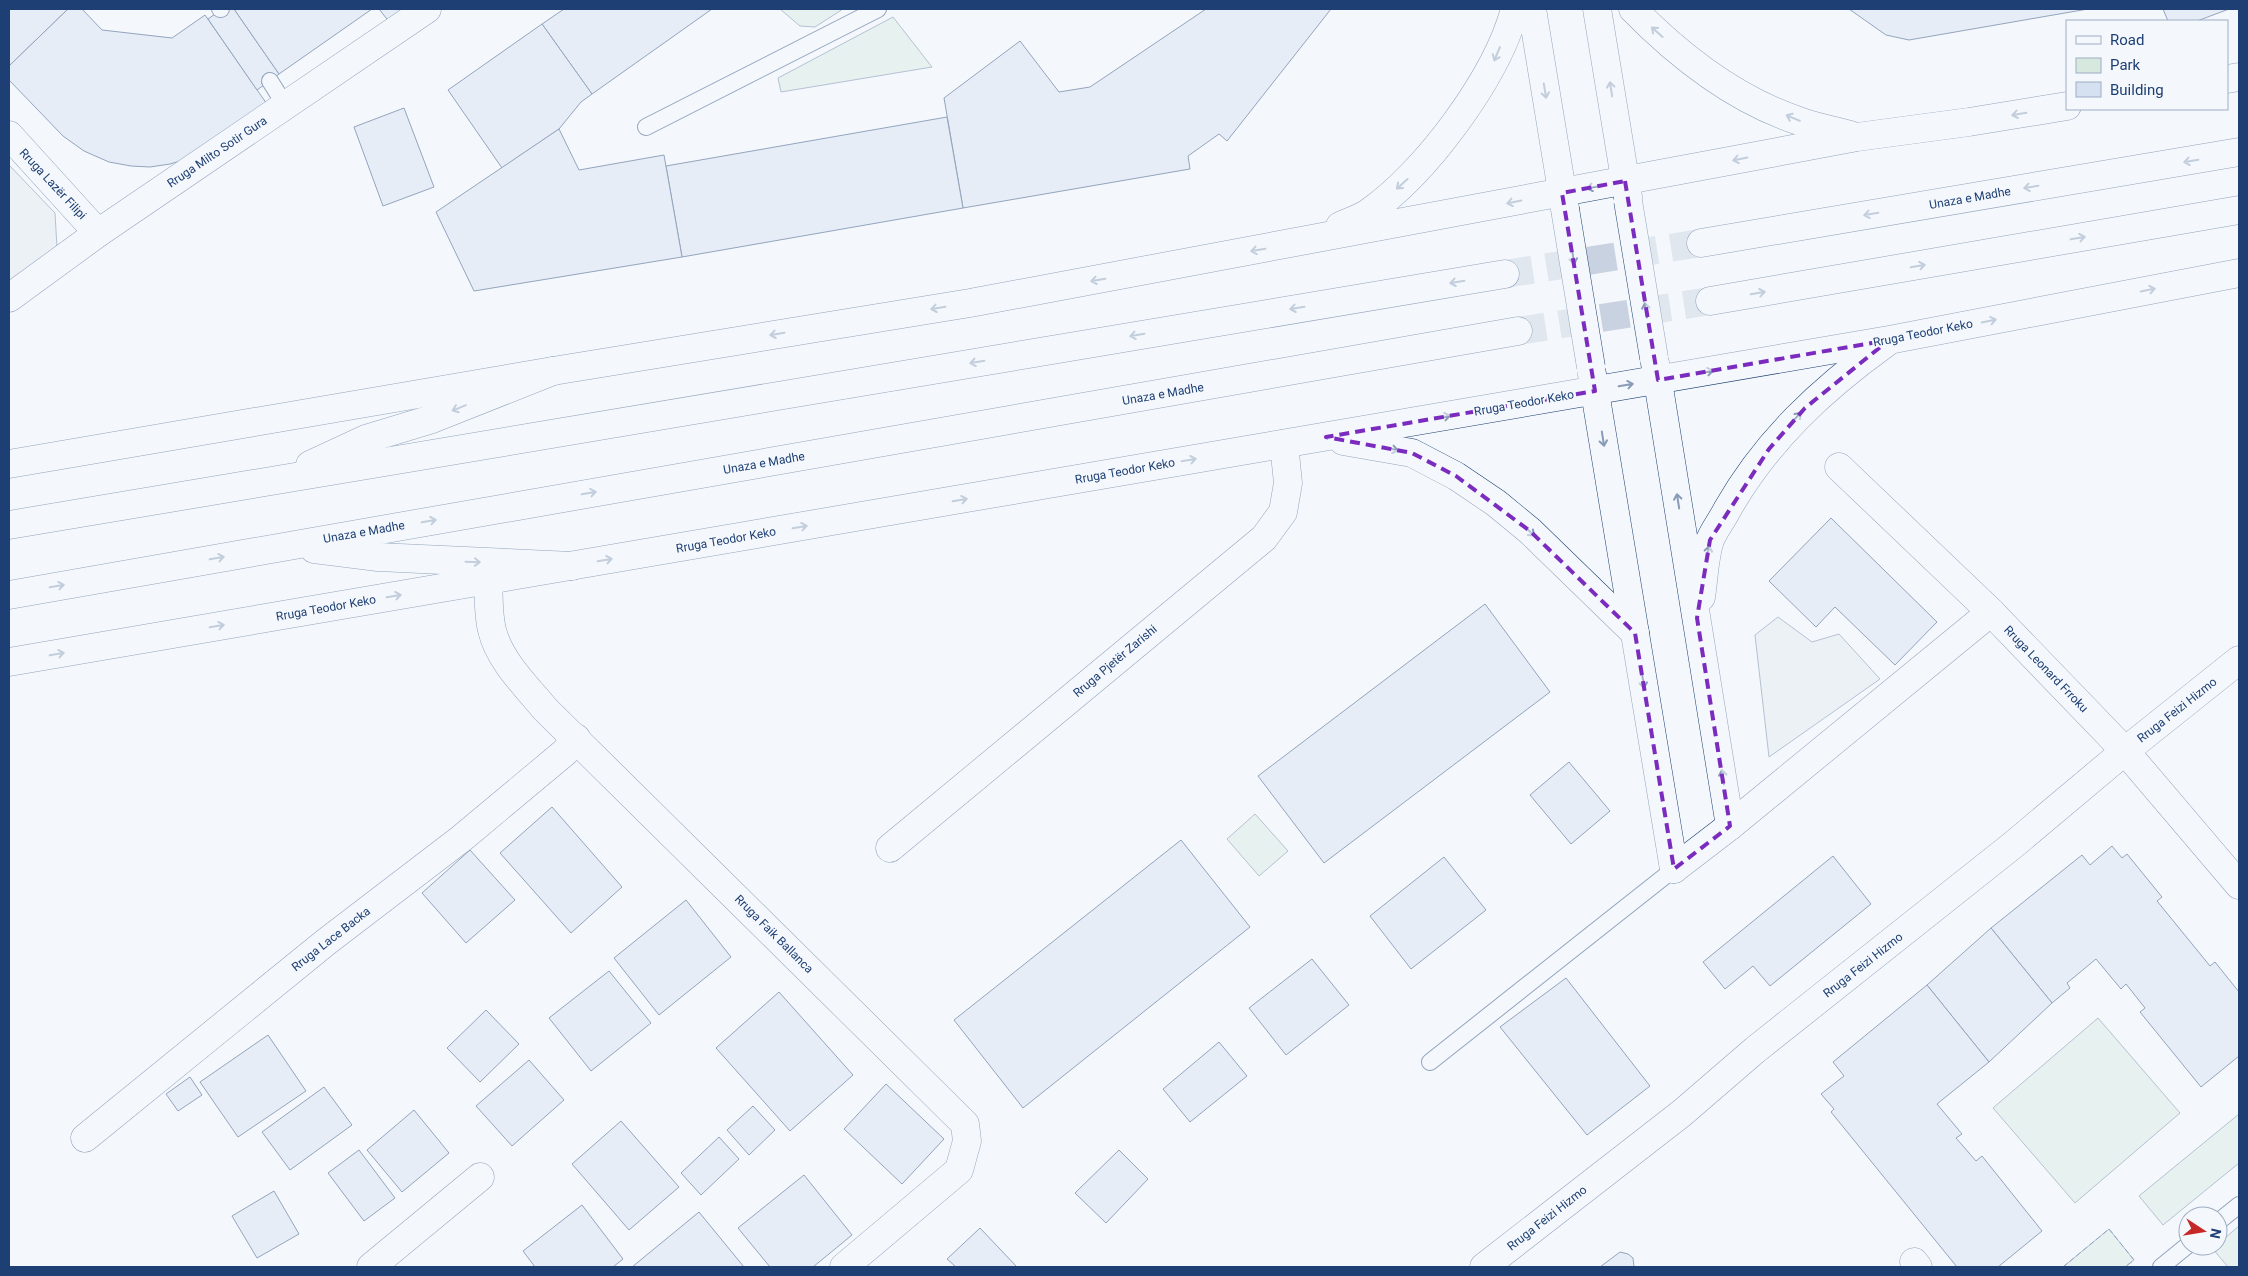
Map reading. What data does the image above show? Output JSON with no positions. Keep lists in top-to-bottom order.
{
  "streets": {
    "main road": [
      "Rruga Milto Sotir Gura",
      "Rruga Lazër Filipi",
      "Unaza e Madhe",
      "Rruga Teodor Keko",
      "Rruga Pjetër Zarishi",
      "Rruga Leonard Frroku",
      "Rruga Feizi Hizmo",
      "Rruga Faik Ballanca",
      "Rruga Lace Backa"
    ]
  },
  "crossings": [
    ["Rruga Milto Sotir Gura", "Rruga Lazër Filipi"],
    ["Rruga Teodor Keko", "Rruga Pjetër Zarishi"],
    ["Rruga Teodor Keko", "Rruga Faik Ballanca"],
    ["Rruga Leonard Frroku", "Rruga Feizi Hizmo"],
    ["Rruga Faik Ballanca", "Rruga Lace Backa"]
  ],
  "legend": ["Road", "Park", "Building"],
  "north": "right"
}
